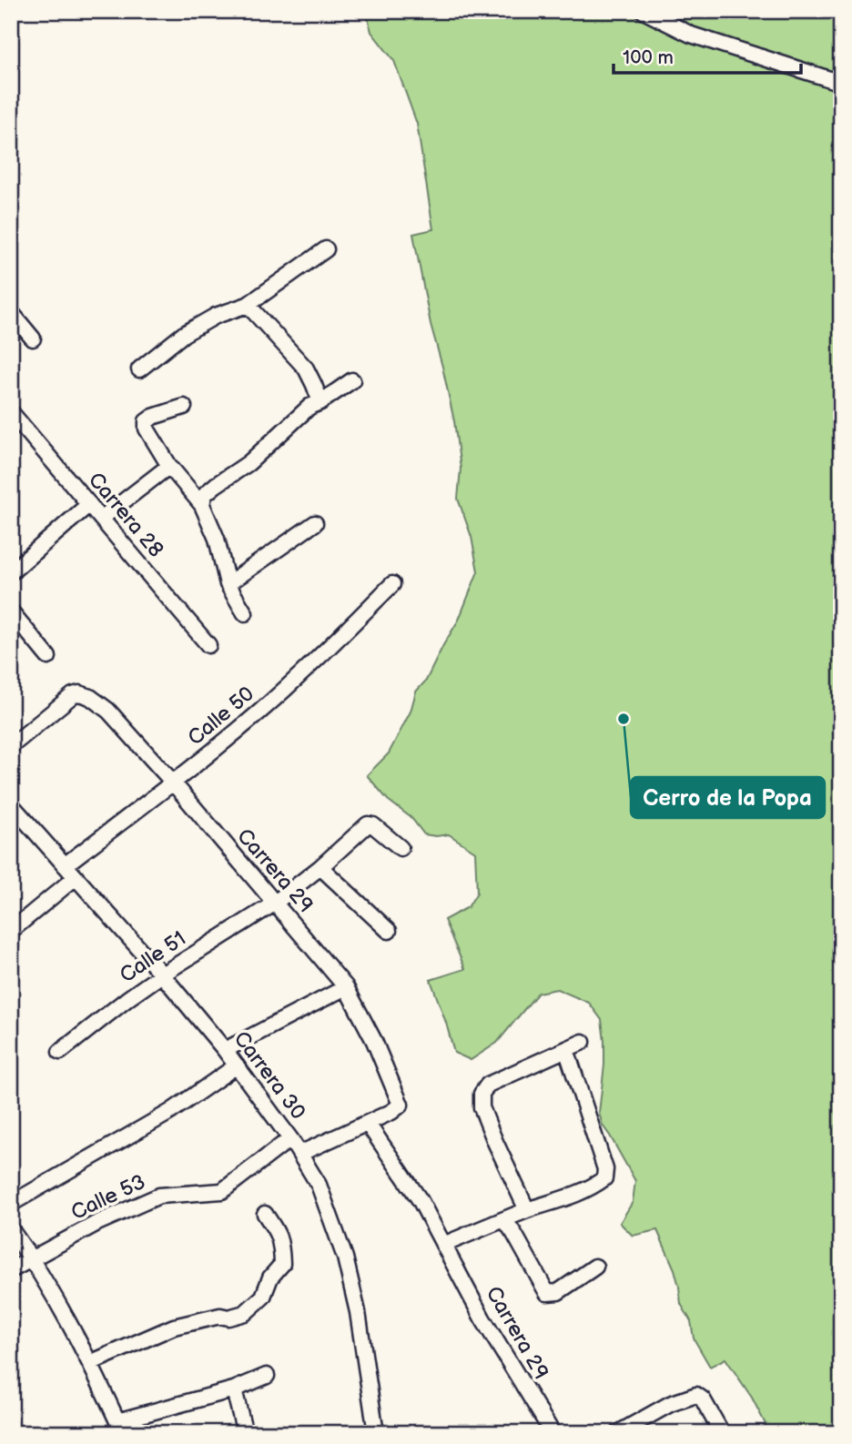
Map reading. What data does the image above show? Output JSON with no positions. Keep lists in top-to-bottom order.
{
  "streets": {
    "street": [
      "Carrera 28",
      "Calle 50",
      "Carrera 29",
      "Calle 51",
      "Carrera 30",
      "Calle 53"
    ]
  },
  "crossings": [
    ["Calle 50", "Carrera 29"],
    ["Calle 50", "Carrera 30"],
    ["Carrera 29", "Calle 51"],
    ["Carrera 29", "Calle 53"],
    ["Calle 51", "Carrera 30"],
    ["Carrera 30", "Calle 53"]
  ],
  "places": ["Cerro de la Popa"],
  "scale_bar": "100 m"
}
